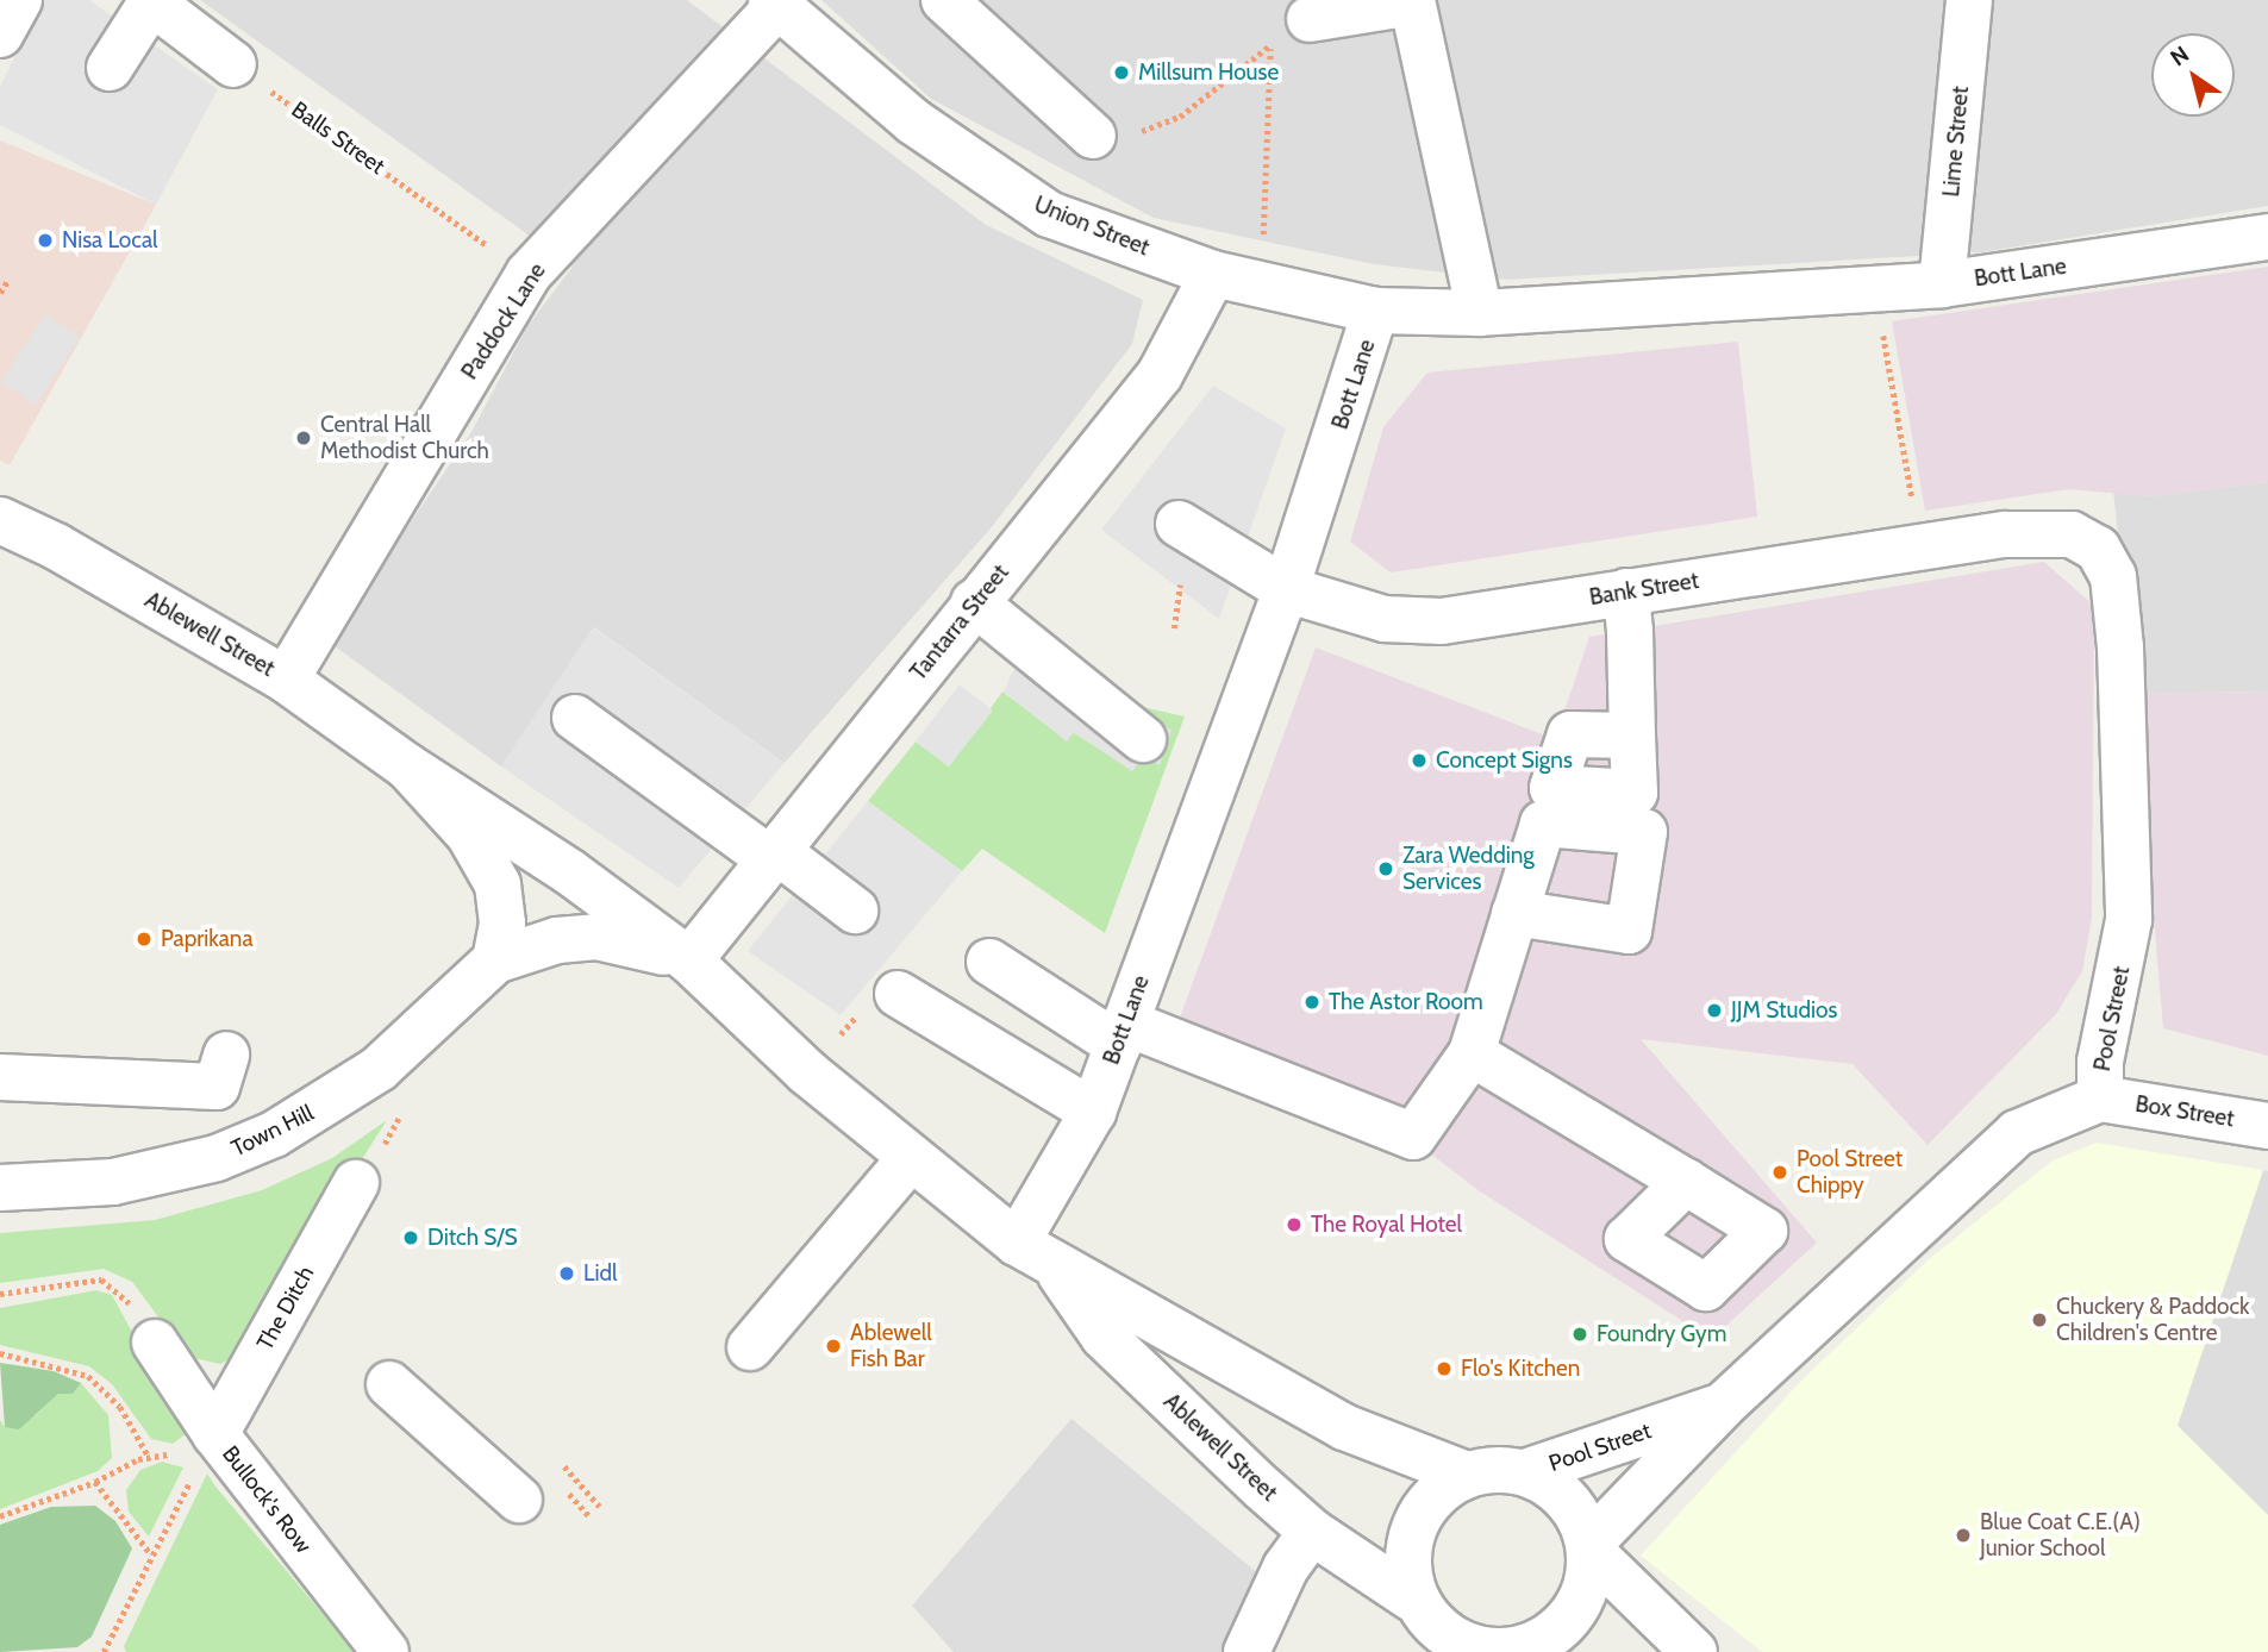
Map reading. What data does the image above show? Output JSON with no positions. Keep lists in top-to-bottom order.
{
  "streets": {
    "street": [
      "Lime Street",
      "Union Street",
      "Bott Lane",
      "Paddock Lane",
      "Bank Street",
      "Tantarra Street",
      "Ablewell Street",
      "Pool Street",
      "Box Street",
      "Town Hill",
      "The Ditch",
      "Bullock's Row"
    ],
    "path": ["Balls Street"]
  },
  "crossings": [
    ["Balls Street", "Paddock Lane"],
    ["Lime Street", "Bott Lane"],
    ["Union Street", "Bott Lane"],
    ["Union Street", "Paddock Lane"],
    ["Union Street", "Tantarra Street"],
    ["Bott Lane", "Bank Street"],
    ["Bott Lane", "Ablewell Street"],
    ["Paddock Lane", "Ablewell Street"],
    ["Bank Street", "Pool Street"],
    ["Tantarra Street", "Ablewell Street"],
    ["Ablewell Street", "Pool Street"],
    ["Ablewell Street", "Town Hill"],
    ["Pool Street", "Box Street"],
    ["The Ditch", "Bullock's Row"]
  ],
  "places": [
    "Millsum House",
    "Nisa Local",
    "Central Hall Methodist Church",
    "Concept Signs",
    "Zara Wedding Services",
    "Paprikana",
    "The Astor Room",
    "JJM Studios",
    "Pool Street Chippy",
    "The Royal Hotel",
    "Ditch S/S",
    "Lidl",
    "Chuckery & Paddock Children's Centre",
    "Foundry Gym",
    "Ablewell Fish Bar",
    "Flo's Kitchen",
    "Blue Coat C.E.(A) Junior School"
  ],
  "north": "top left"
}
